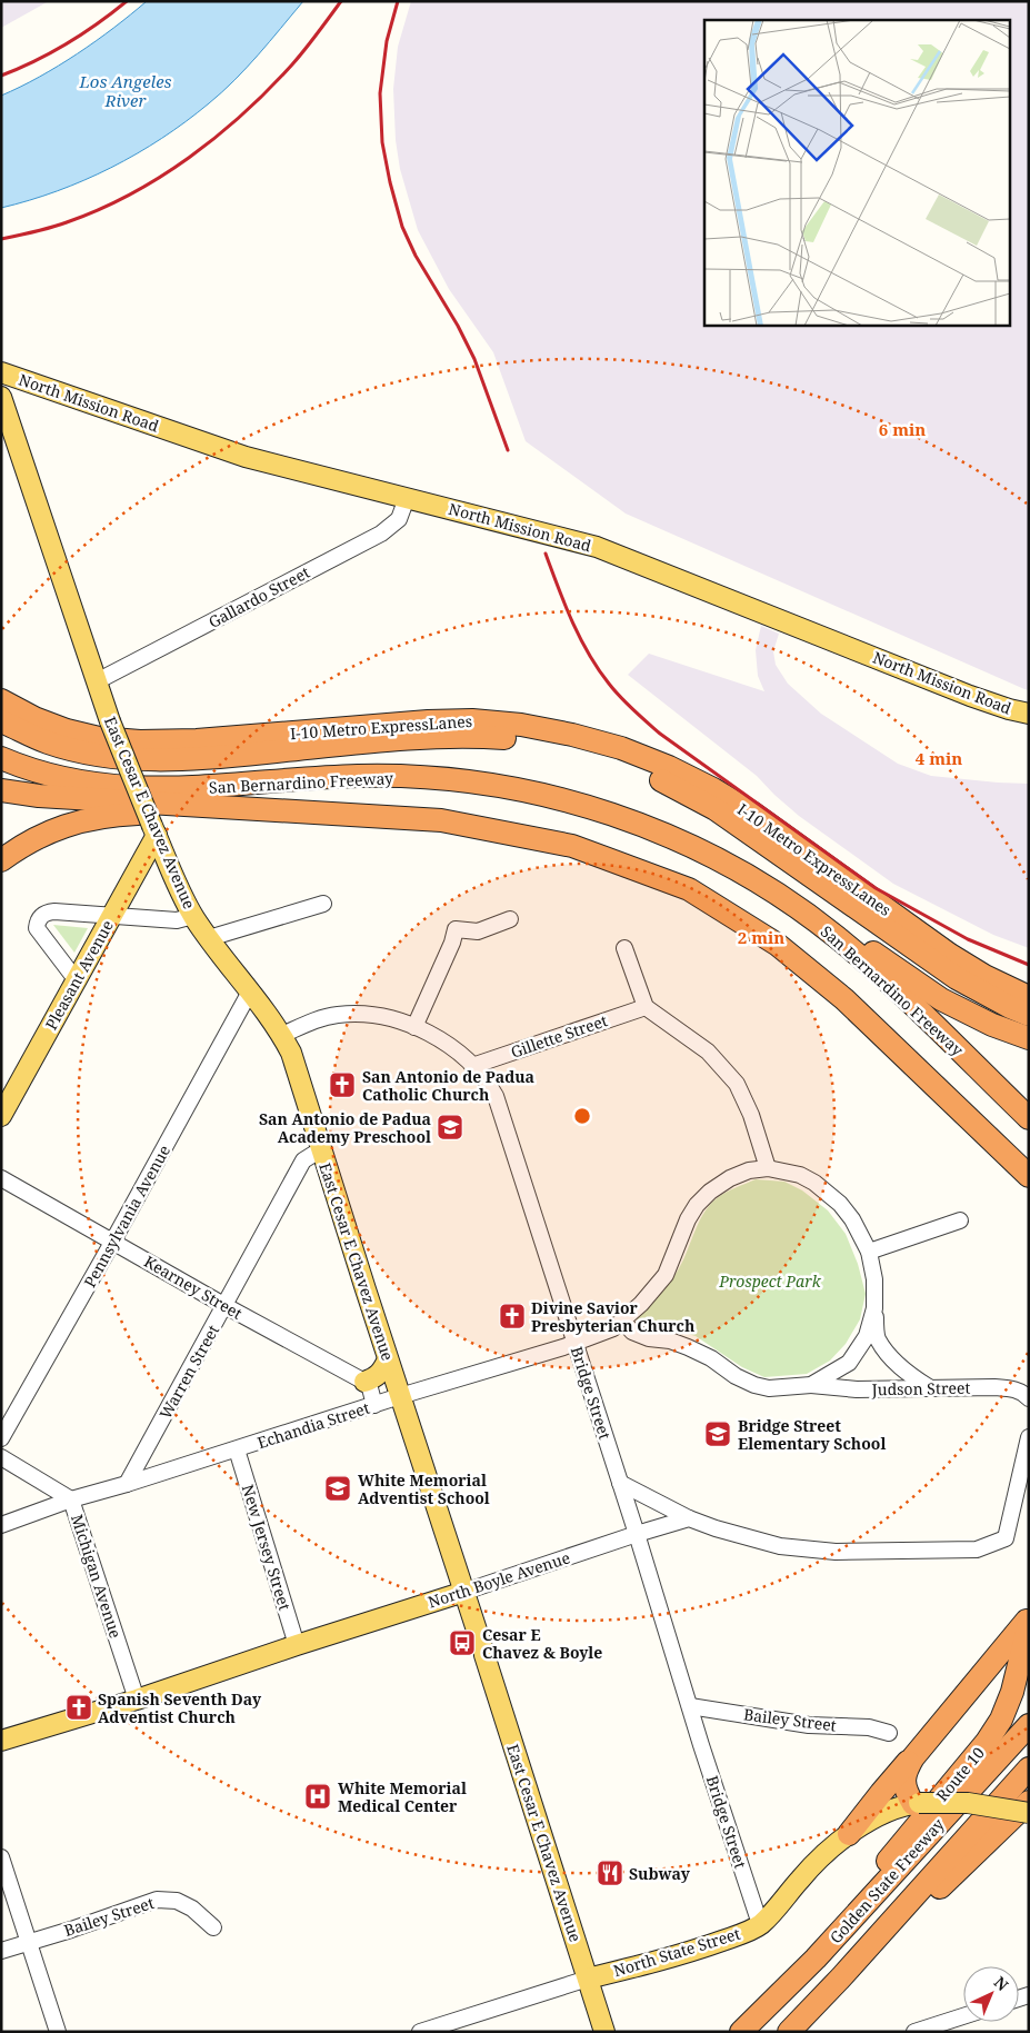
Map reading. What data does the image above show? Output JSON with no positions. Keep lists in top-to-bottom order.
{
  "streets": {
    "highway": [
      "I-10 Metro ExpressLanes",
      "San Bernardino Freeway",
      "Route 10",
      "Golden State Freeway"
    ],
    "main road": [
      "North Mission Road",
      "East Cesar E Chavez Avenue",
      "Pleasant Avenue",
      "North Boyle Avenue",
      "North State Street"
    ],
    "street": [
      "Gallardo Street",
      "Gillette Street",
      "Pennsylvania Avenue",
      "Kearney Street",
      "Warren Street",
      "Judson Street",
      "Bridge Street",
      "Echandia Street",
      "New Jersey Street",
      "Michigan Avenue",
      "Bailey Street"
    ]
  },
  "crossings": [
    ["North Mission Road", "Gallardo Street"],
    ["Gallardo Street", "East Cesar E Chavez Avenue"],
    ["East Cesar E Chavez Avenue", "Pleasant Avenue"],
    ["East Cesar E Chavez Avenue", "Pennsylvania Avenue"],
    ["East Cesar E Chavez Avenue", "Warren Street"],
    ["East Cesar E Chavez Avenue", "Bridge Street"],
    ["East Cesar E Chavez Avenue", "Echandia Street"],
    ["East Cesar E Chavez Avenue", "North Boyle Avenue"],
    ["East Cesar E Chavez Avenue", "North State Street"],
    ["Gillette Street", "Bridge Street"],
    ["Pennsylvania Avenue", "Kearney Street"],
    ["Kearney Street", "Warren Street"],
    ["Warren Street", "Echandia Street"],
    ["Judson Street", "Echandia Street"],
    ["Bridge Street", "Echandia Street"],
    ["Bridge Street", "North Boyle Avenue"],
    ["Bridge Street", "Bailey Street"],
    ["Bridge Street", "North State Street"],
    ["Echandia Street", "New Jersey Street"],
    ["Echandia Street", "Michigan Avenue"],
    ["New Jersey Street", "North Boyle Avenue"],
    ["Michigan Avenue", "North Boyle Avenue"],
    ["Route 10", "Golden State Freeway"]
  ],
  "water": ["Los Angeles River"],
  "parks": ["Prospect Park"],
  "places": {
    "church": ["San Antonio de Padua Catholic Church", "Divine Savior Presbyterian Church", "Spanish Seventh Day Adventist Church"],
    "school or university": ["San Antonio de Padua Academy Preschool", "Bridge Street Elementary School", "White Memorial Adventist School"],
    "bus stop": ["Cesar E Chavez & Boyle"],
    "hospital": ["White Memorial Medical Center"],
    "restaurant": ["Subway"]
  },
  "north": "top right",
  "rings": ["6 min", "4 min", "2 min"]
}
